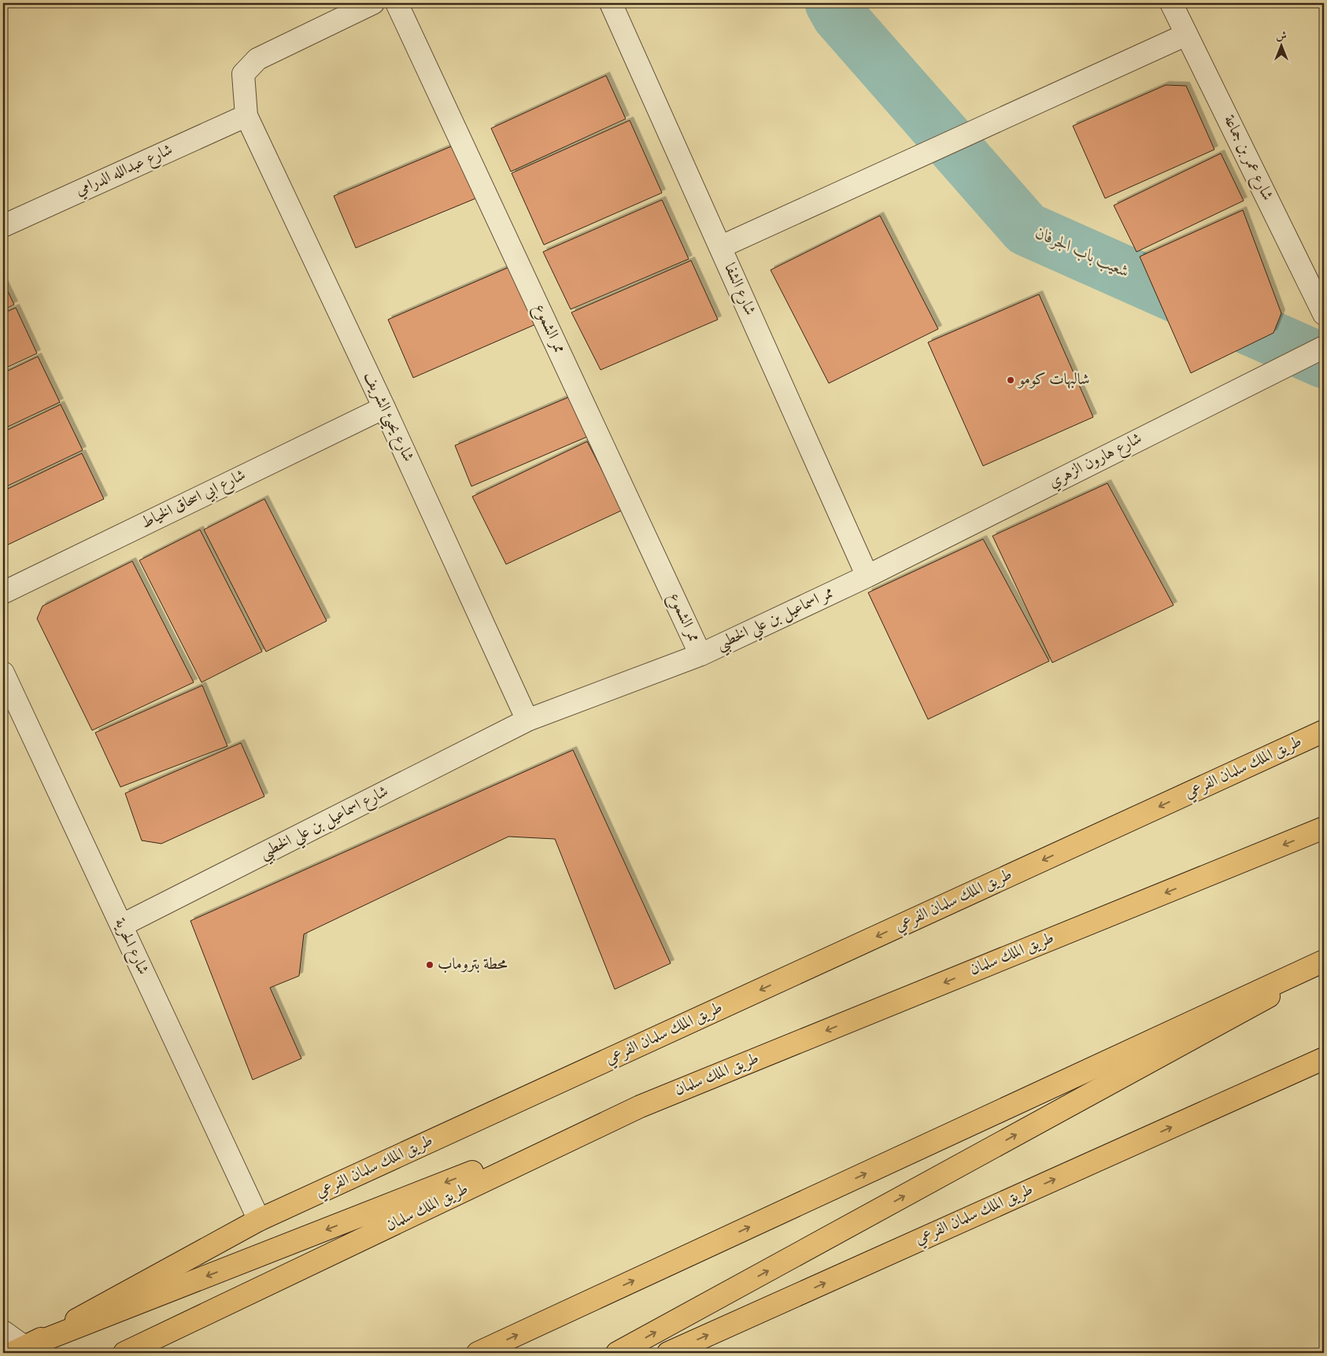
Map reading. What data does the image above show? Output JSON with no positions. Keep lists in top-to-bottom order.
{
  "streets": {
    "main road": ["طريق الملك سلمان الفرعي", "طريق الملك سلمان"],
    "street": [
      "شارع عمر بن جماعة",
      "شارع عبدالله الدرامي",
      "شارع الشفا",
      "ممر الشموع",
      "شارع يحيئ الشريف",
      "شارع هارون الزهري",
      "شارع ابي اسحاق الخياط",
      "ممر اسماعيل بن علي الخطبي",
      "شارع اسماعيل بن علي الخطبي",
      "شارع الحرية"
    ]
  },
  "crossings": [
    ["شارع عبدالله الدرامي", "شارع يحيئ الشريف"],
    ["شارع الشفا", "شارع هارون الزهري"],
    ["شارع الشفا", "ممر اسماعيل بن علي الخطبي"],
    ["ممر الشموع", "ممر اسماعيل بن علي الخطبي"],
    ["شارع يحيئ الشريف", "شارع ابي اسحاق الخياط"],
    ["شارع يحيئ الشريف", "ممر اسماعيل بن علي الخطبي"],
    ["شارع يحيئ الشريف", "شارع اسماعيل بن علي الخطبي"],
    ["شارع هارون الزهري", "ممر اسماعيل بن علي الخطبي"],
    ["ممر اسماعيل بن علي الخطبي", "شارع اسماعيل بن علي الخطبي"],
    ["طريق الملك سلمان الفرعي", "شارع الحرية"],
    ["شارع اسماعيل بن علي الخطبي", "شارع الحرية"]
  ],
  "water": ["شعيب باب الجرفان"],
  "places": ["شالبهات كومو", "محطة بتروماب"],
  "north": "top"
}
